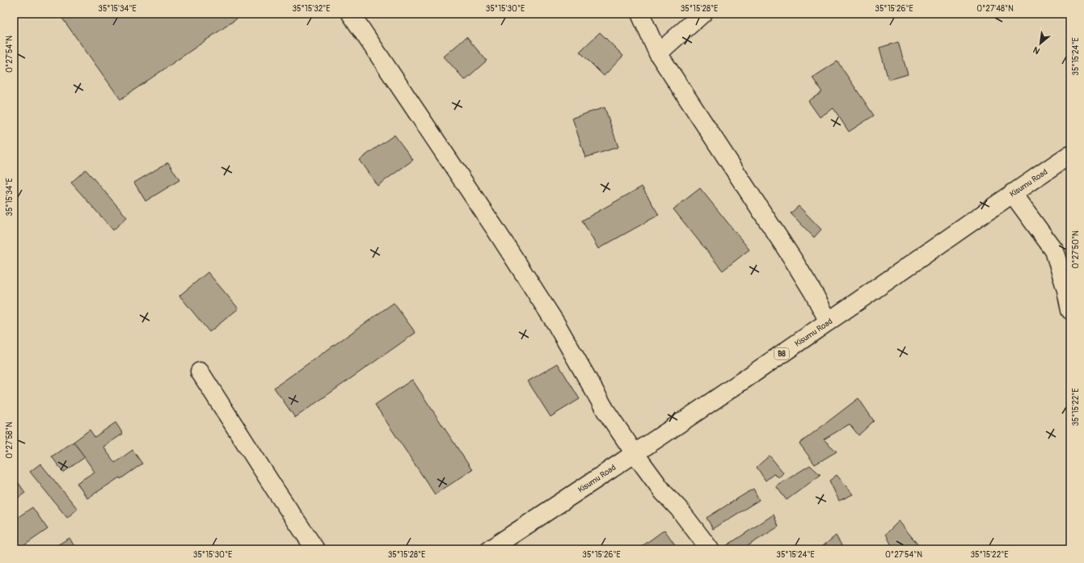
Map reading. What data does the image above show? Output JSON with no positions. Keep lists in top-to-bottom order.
{
  "streets": {
    "main road": ["Kisumu Road", "B8"]
  },
  "north": "bottom left",
  "coordinates": [
    "35°15'34\"E",
    "35°15'32\"E",
    "35°15'30\"E",
    "35°15'28\"E",
    "35°15'26\"E",
    "0°27'48\"N",
    "0°27'54\"N",
    "35°15'24\"E",
    "0°27'50\"N",
    "35°15'22\"E",
    "0°27'58\"N"
  ]
}
